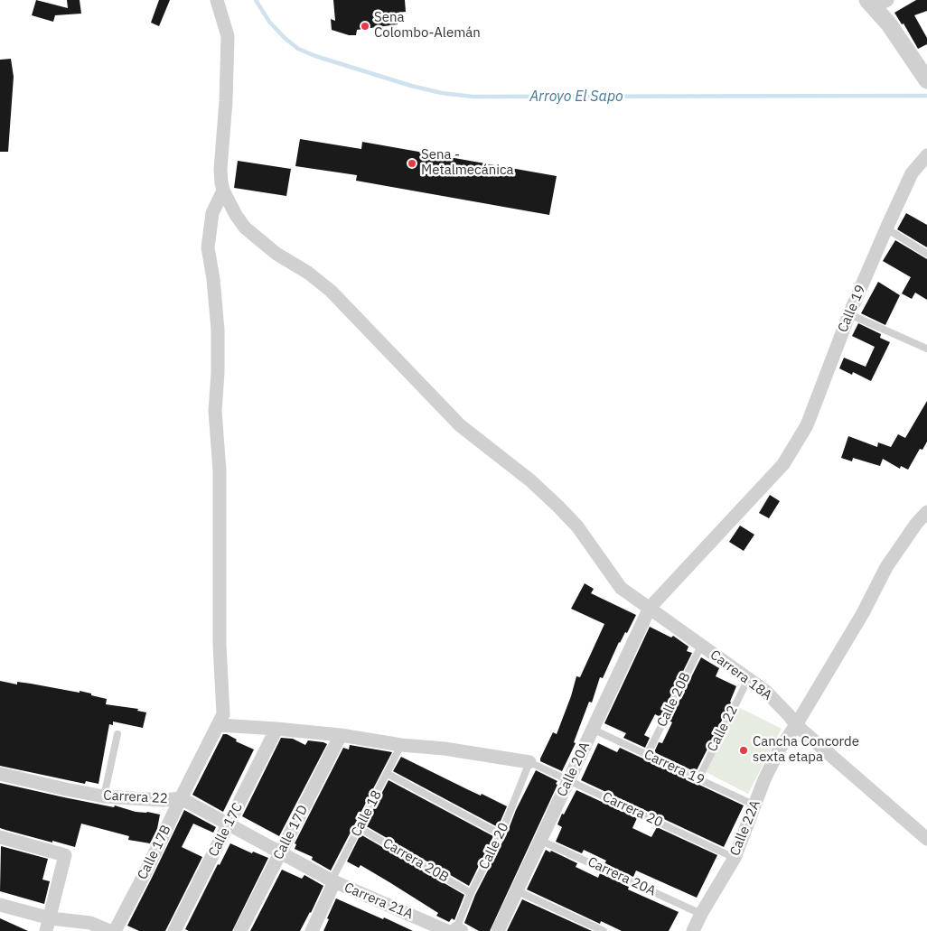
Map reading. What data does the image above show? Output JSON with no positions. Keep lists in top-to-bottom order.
{
  "streets": {
    "street": [
      "Calle 19",
      "Carrera 18A",
      "Calle 20A",
      "Carrera 22",
      "Calle 18",
      "Calle 22A",
      "Calle 17C",
      "Calle 17D",
      "Calle 17B",
      "Carrera 21A"
    ],
    "lane": [
      "Calle 20B",
      "Calle 22",
      "Carrera 19",
      "Carrera 20",
      "Calle 20",
      "Carrera 20B",
      "Carrera 20A"
    ]
  },
  "crossings": [
    ["Calle 19", "Carrera 18A"],
    ["Calle 19", "Calle 20A"],
    ["Carrera 18A", "Calle 20B"],
    ["Carrera 18A", "Calle 22"],
    ["Carrera 18A", "Calle 20A"],
    ["Carrera 18A", "Calle 22A"],
    ["Carrera 18A", "Calle 17B"],
    ["Calle 20B", "Carrera 19"],
    ["Calle 22", "Carrera 19"],
    ["Carrera 19", "Calle 20A"],
    ["Carrera 19", "Calle 22A"],
    ["Calle 20A", "Carrera 20"],
    ["Calle 20A", "Carrera 20A"],
    ["Carrera 22", "Calle 18"],
    ["Carrera 22", "Calle 17C"],
    ["Carrera 22", "Calle 17D"],
    ["Carrera 22", "Calle 17B"],
    ["Carrera 22", "Carrera 21A"],
    ["Carrera 20", "Calle 22A"],
    ["Carrera 20", "Calle 20"],
    ["Calle 18", "Carrera 20B"],
    ["Calle 18", "Carrera 21A"],
    ["Calle 22A", "Carrera 20A"],
    ["Calle 20", "Carrera 20B"],
    ["Calle 20", "Carrera 21A"]
  ],
  "water": ["Arroyo El Sapo"],
  "places": ["Sena Colombo-Alemán", "Sena - Metalmecánica", "Cancha Concorde sexta etapa"]
}
